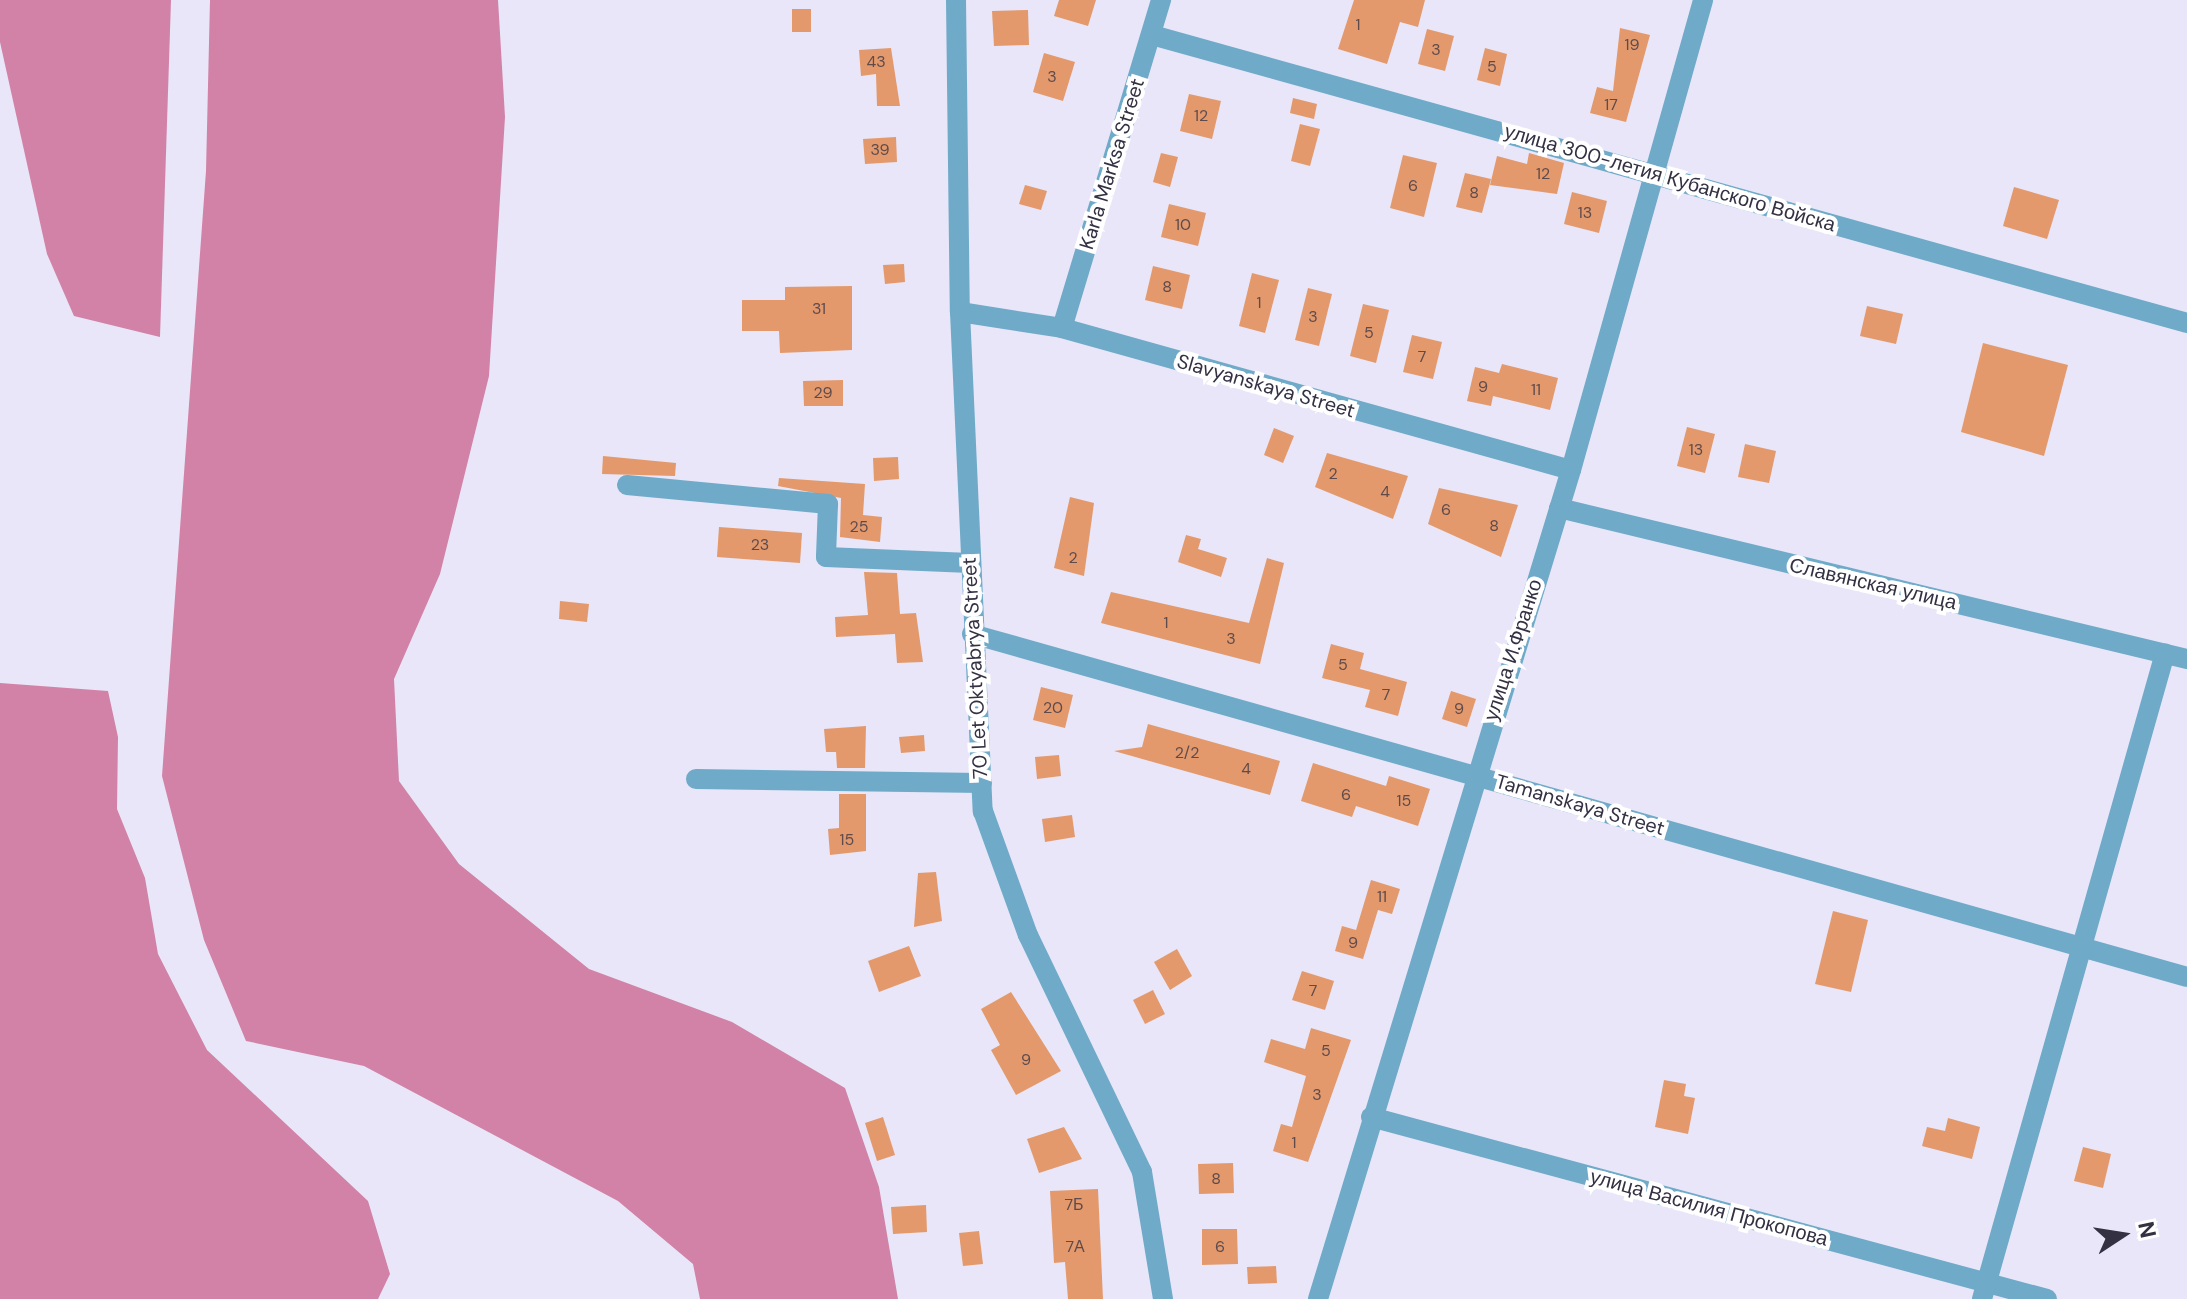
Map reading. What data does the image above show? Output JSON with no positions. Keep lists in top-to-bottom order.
{
  "streets": {
    "street": [
      "Karla Marksa Street",
      "улица 300-летия Кубанского Войска",
      "Slavyanskaya Street",
      "Славянская улица",
      "улица И.Франко",
      "70 Let Oktyabrya Street",
      "Tamanskaya Street",
      "улица Василия Прокопова"
    ]
  },
  "crossings": [
    ["Karla Marksa Street", "улица 300-летия Кубанского Войска"],
    ["Karla Marksa Street", "Slavyanskaya Street"],
    ["улица 300-летия Кубанского Войска", "улица И.Франко"],
    ["Slavyanskaya Street", "улица И.Франко"],
    ["Slavyanskaya Street", "70 Let Oktyabrya Street"],
    ["Славянская улица", "улица И.Франко"],
    ["улица И.Франко", "Tamanskaya Street"],
    ["улица И.Франко", "улица Василия Прокопова"],
    ["70 Let Oktyabrya Street", "Tamanskaya Street"]
  ],
  "house_numbers": [
    "1",
    "19",
    "3",
    "43",
    "5",
    "3",
    "17",
    "12",
    "39",
    "12",
    "6",
    "8",
    "13",
    "10",
    "8",
    "1",
    "31",
    "3",
    "5",
    "7",
    "9",
    "11",
    "29",
    "13",
    "2",
    "4",
    "6",
    "8",
    "25",
    "23",
    "2",
    "1",
    "3",
    "5",
    "7",
    "20",
    "9",
    "2/2",
    "4",
    "6",
    "15",
    "15",
    "11",
    "9",
    "7",
    "5",
    "9",
    "3",
    "1",
    "8",
    "7Б",
    "7А",
    "6"
  ],
  "north": "right"
}
